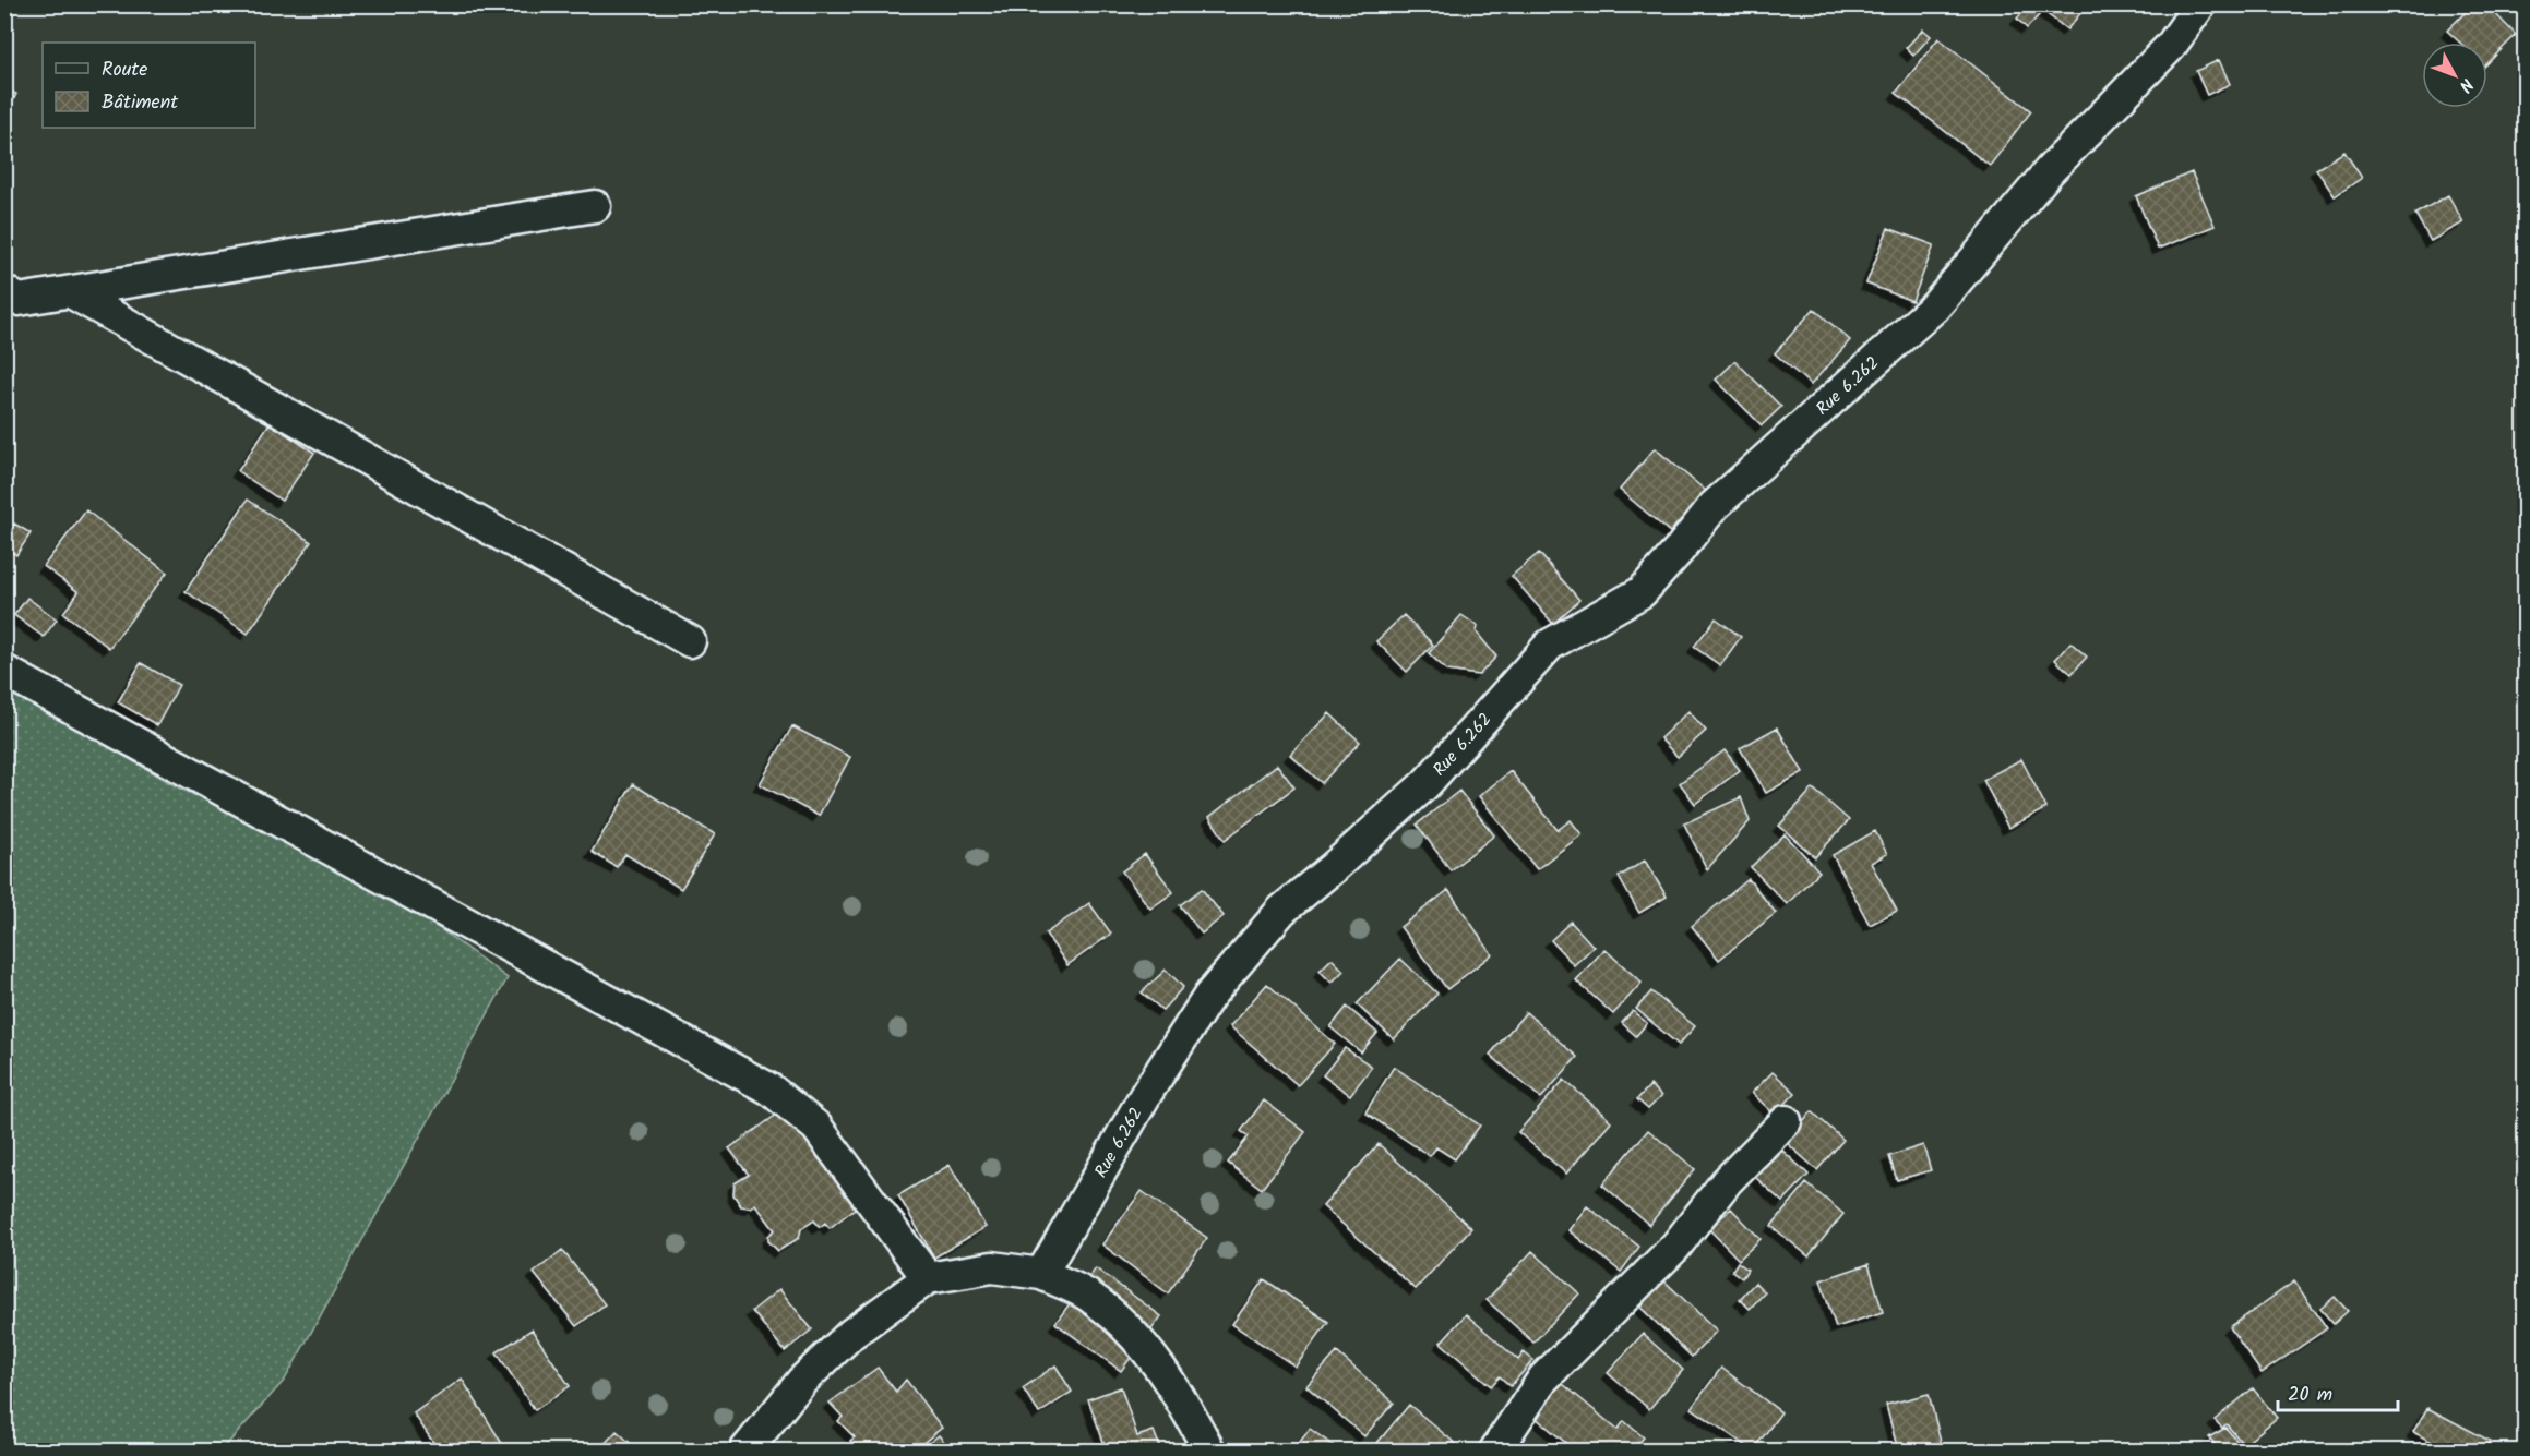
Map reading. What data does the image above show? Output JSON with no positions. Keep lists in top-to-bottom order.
{
  "streets": {
    "street": ["Rue 6.262"]
  },
  "legend": ["Route", "Bâtiment"],
  "scale_bar": "20 m",
  "north": "bottom right"
}
